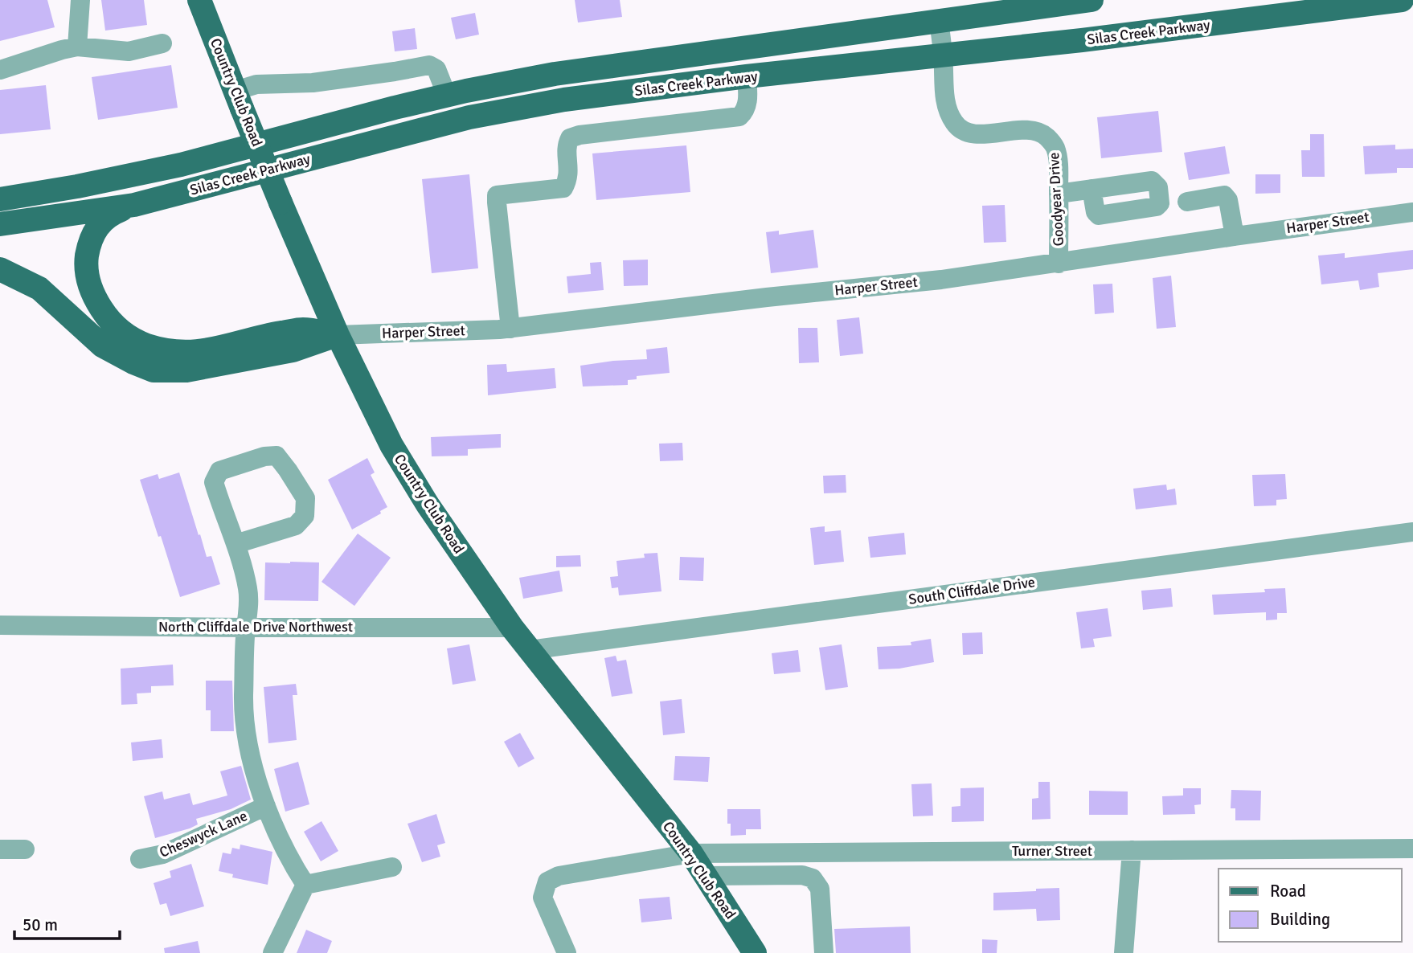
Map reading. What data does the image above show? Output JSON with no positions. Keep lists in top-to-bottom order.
{
  "streets": {
    "main road": ["Silas Creek Parkway", "Country Club Road"],
    "street": [
      "Goodyear Drive",
      "Harper Street",
      "South Cliffdale Drive",
      "North Cliffdale Drive Northwest",
      "Cheswyck Lane",
      "Turner Street"
    ]
  },
  "crossings": [
    ["Silas Creek Parkway", "Goodyear Drive"],
    ["Country Club Road", "Harper Street"],
    ["Country Club Road", "South Cliffdale Drive"],
    ["Country Club Road", "North Cliffdale Drive Northwest"],
    ["Country Club Road", "Turner Street"],
    ["Goodyear Drive", "Harper Street"]
  ],
  "legend": ["Road", "Building"],
  "scale_bar": "50 m"
}
